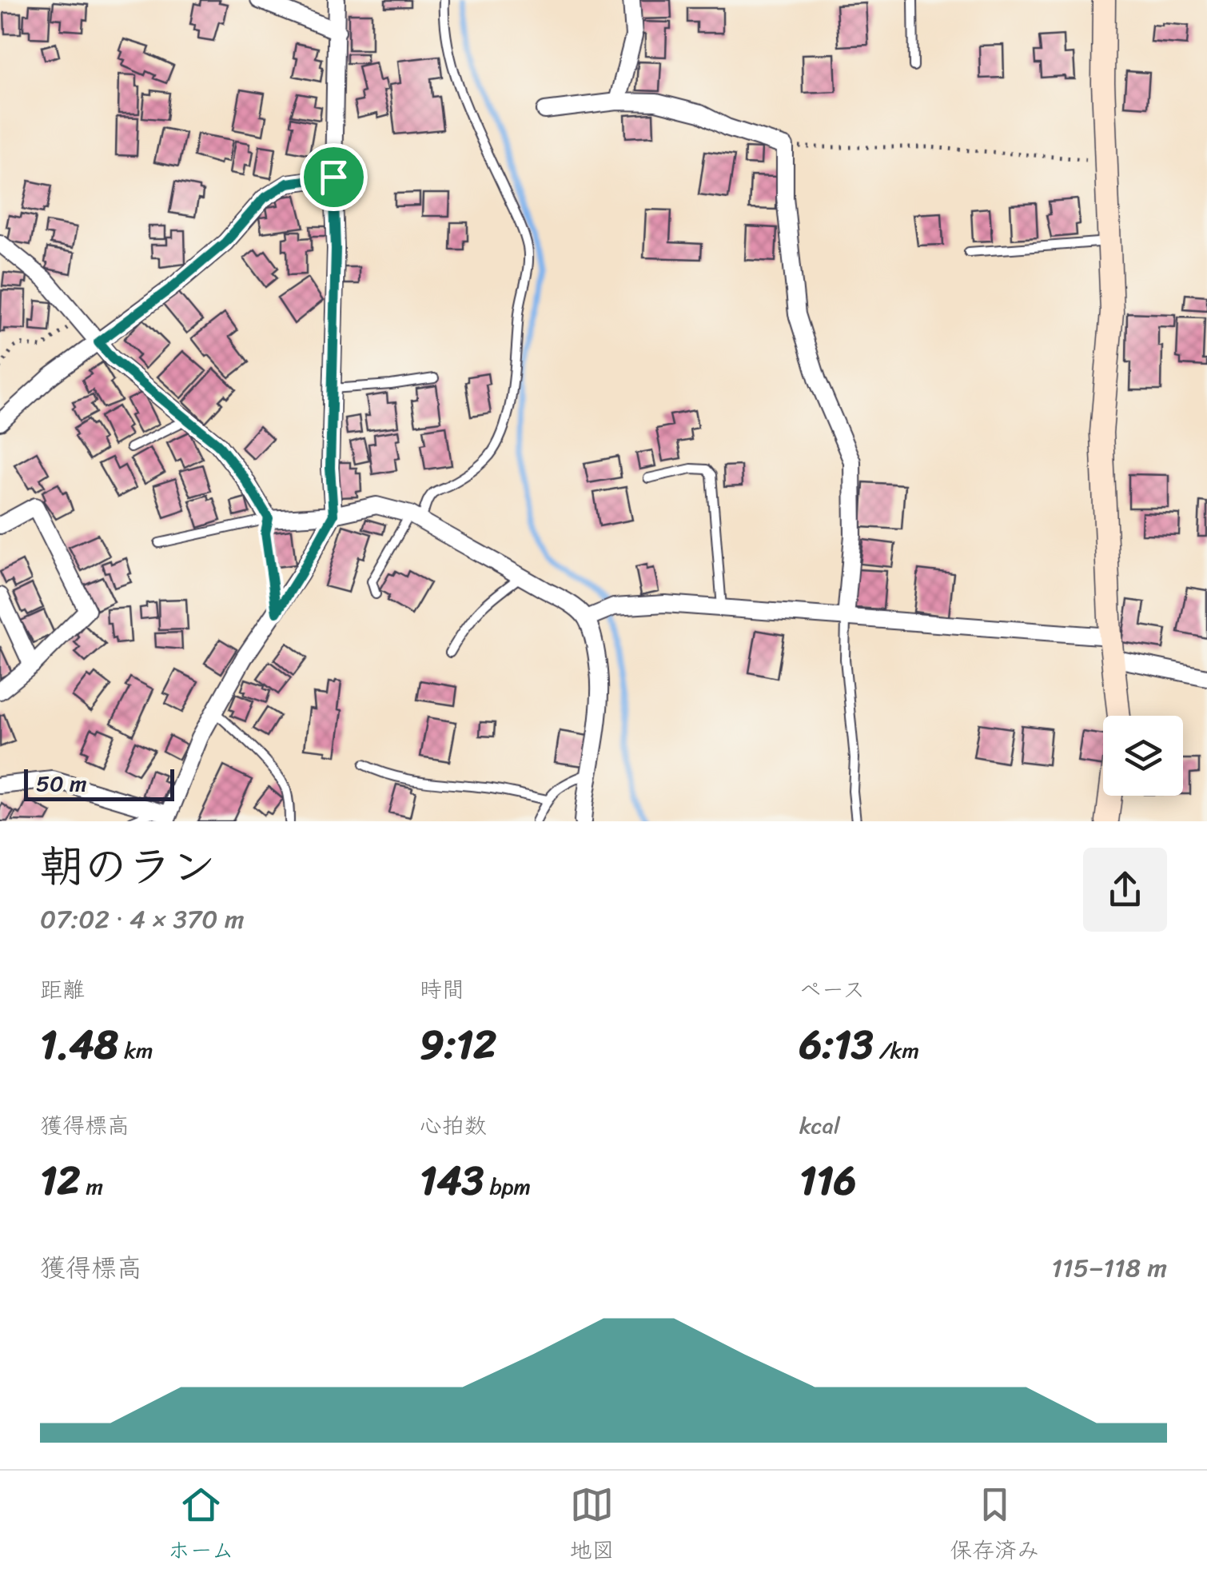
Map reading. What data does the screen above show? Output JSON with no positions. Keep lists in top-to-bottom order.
{
  "scale_bar": "50 m",
  "page": {
    "scale": "50 m",
    "heading": ["朝のラン", "07:02 · 4 × 370 m"],
    "stats": [
      ["距離", "1.48 km"],
      ["時間", "9:12"],
      ["ペース", "6:13 /km"],
      ["獲得標高", "12 m"],
      ["心拍数", "143 bpm"],
      ["kcal", "116"]
    ],
    "chart": ["獲得標高", "115–118 m"],
    "tabs": ["ホーム", "地図", "保存済み"]
  }
}
